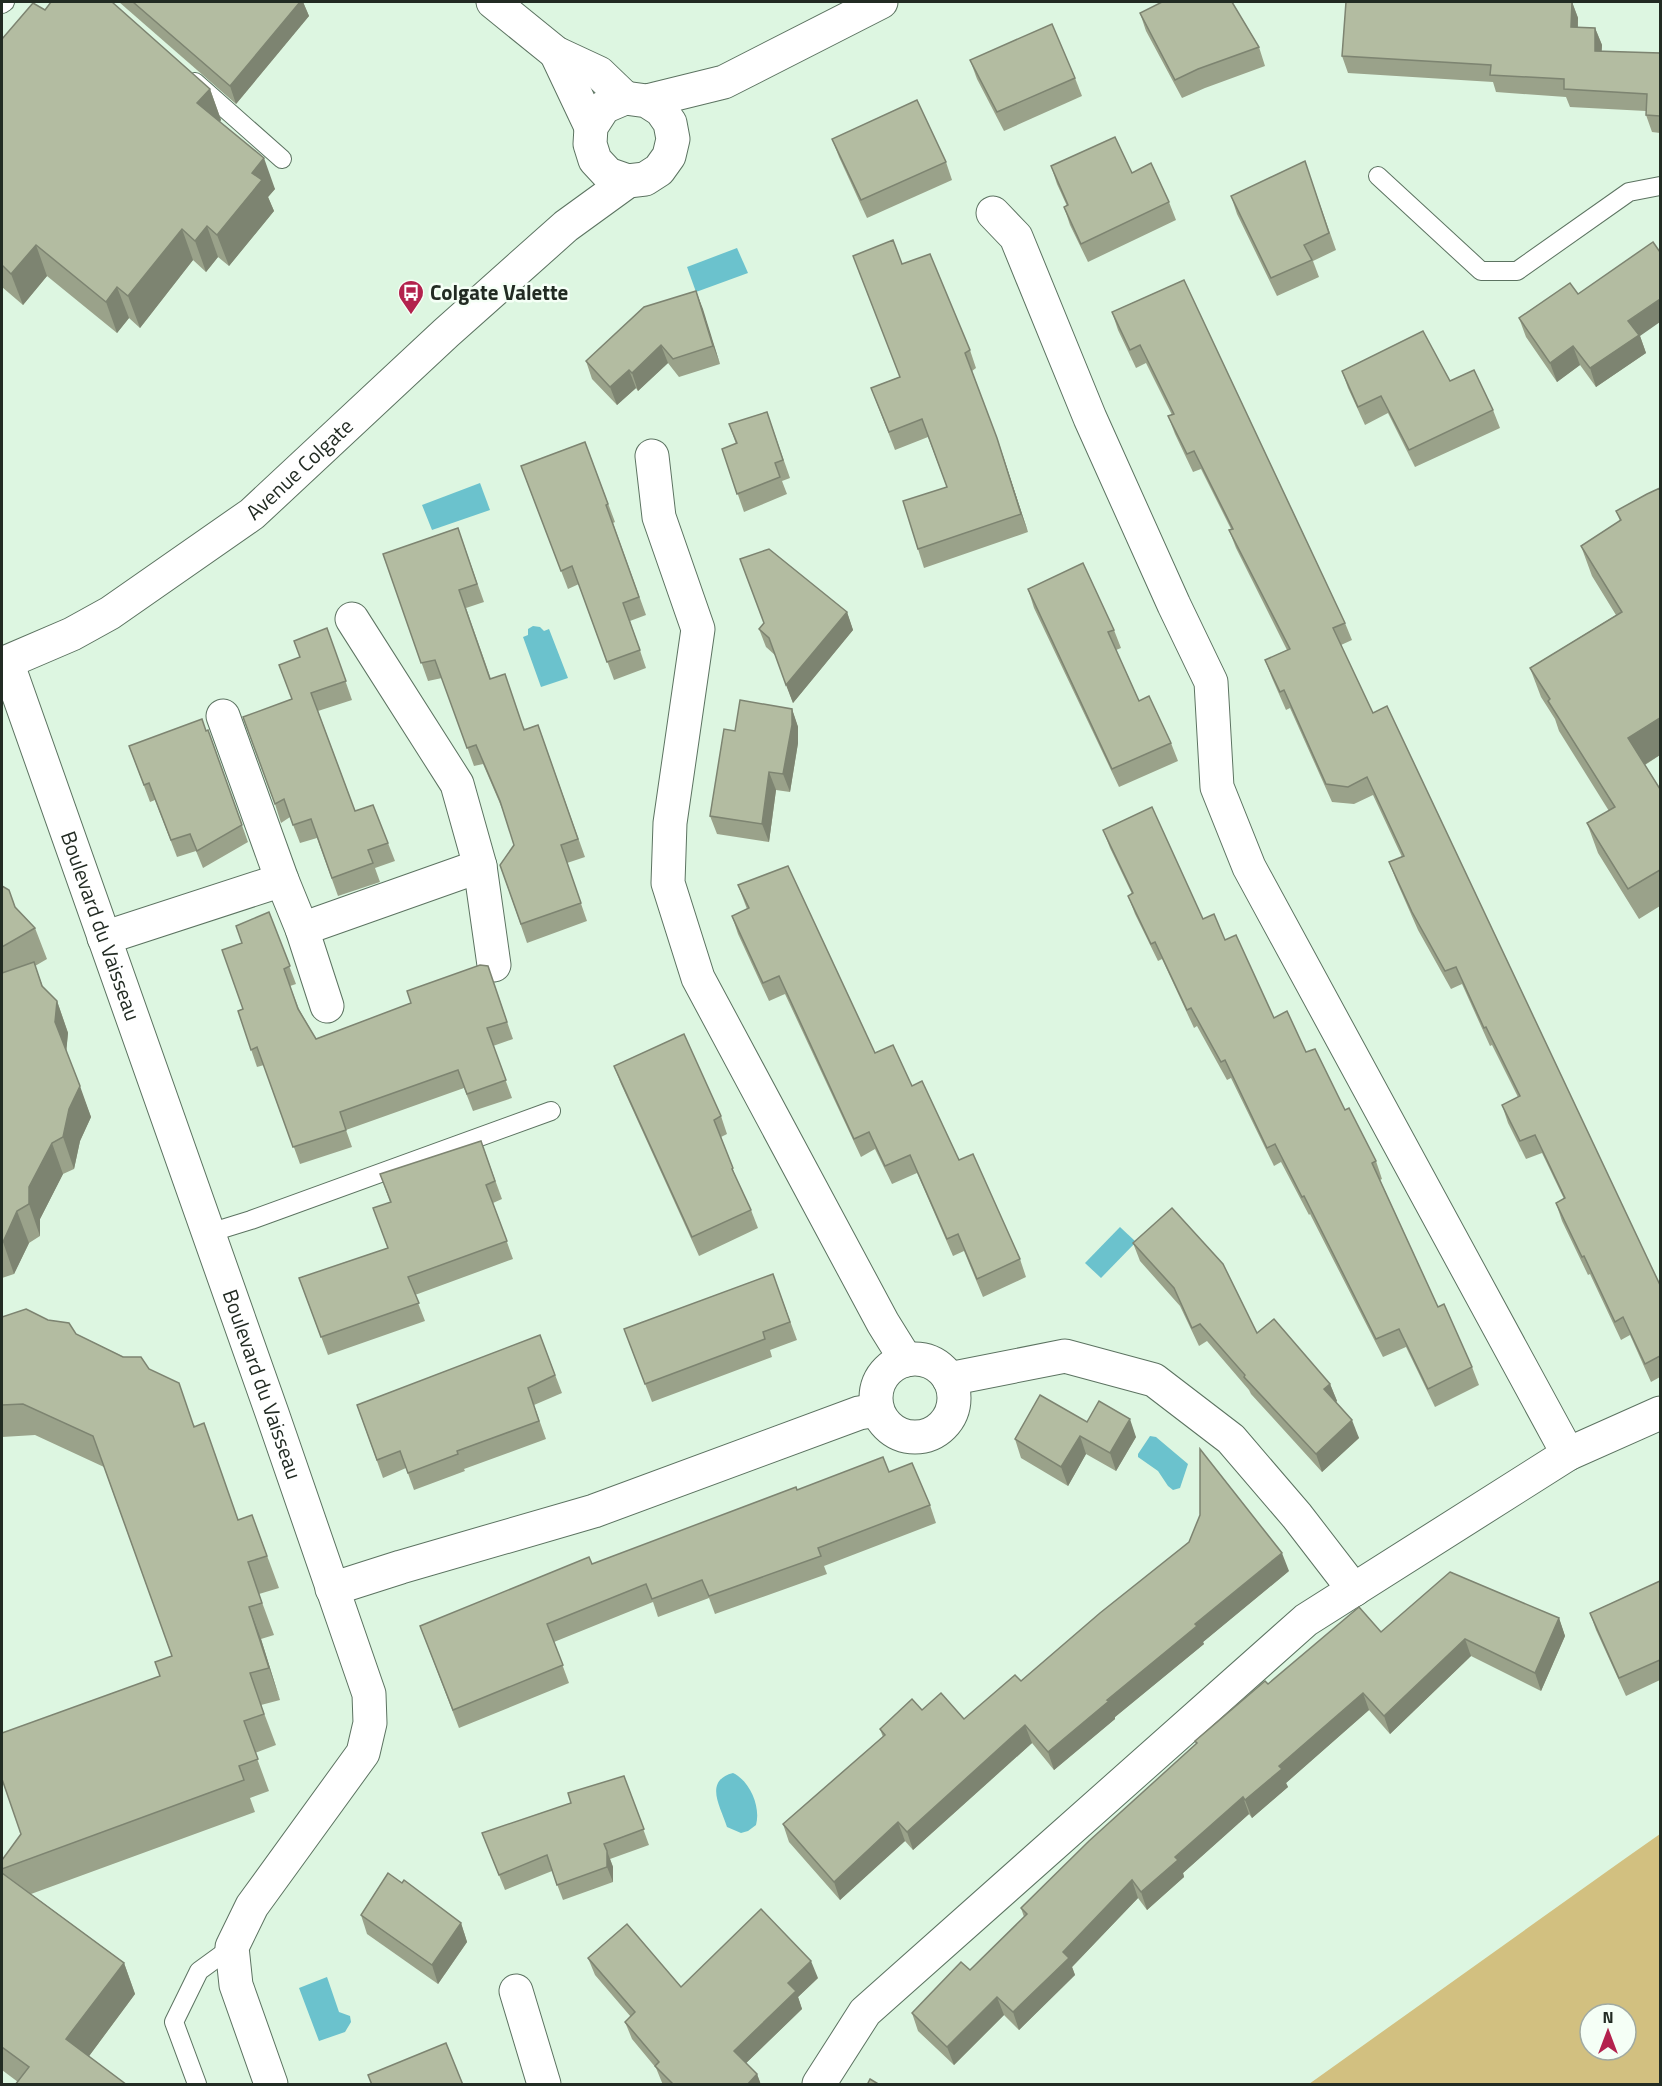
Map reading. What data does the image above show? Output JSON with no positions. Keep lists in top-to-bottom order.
{
  "streets": {
    "street": ["Avenue Colgate", "Boulevard du Vaisseau"]
  },
  "crossings": [
    ["Avenue Colgate", "Boulevard du Vaisseau"]
  ],
  "places": {
    "bus stop": ["Colgate Valette"]
  },
  "north": "top"
}
